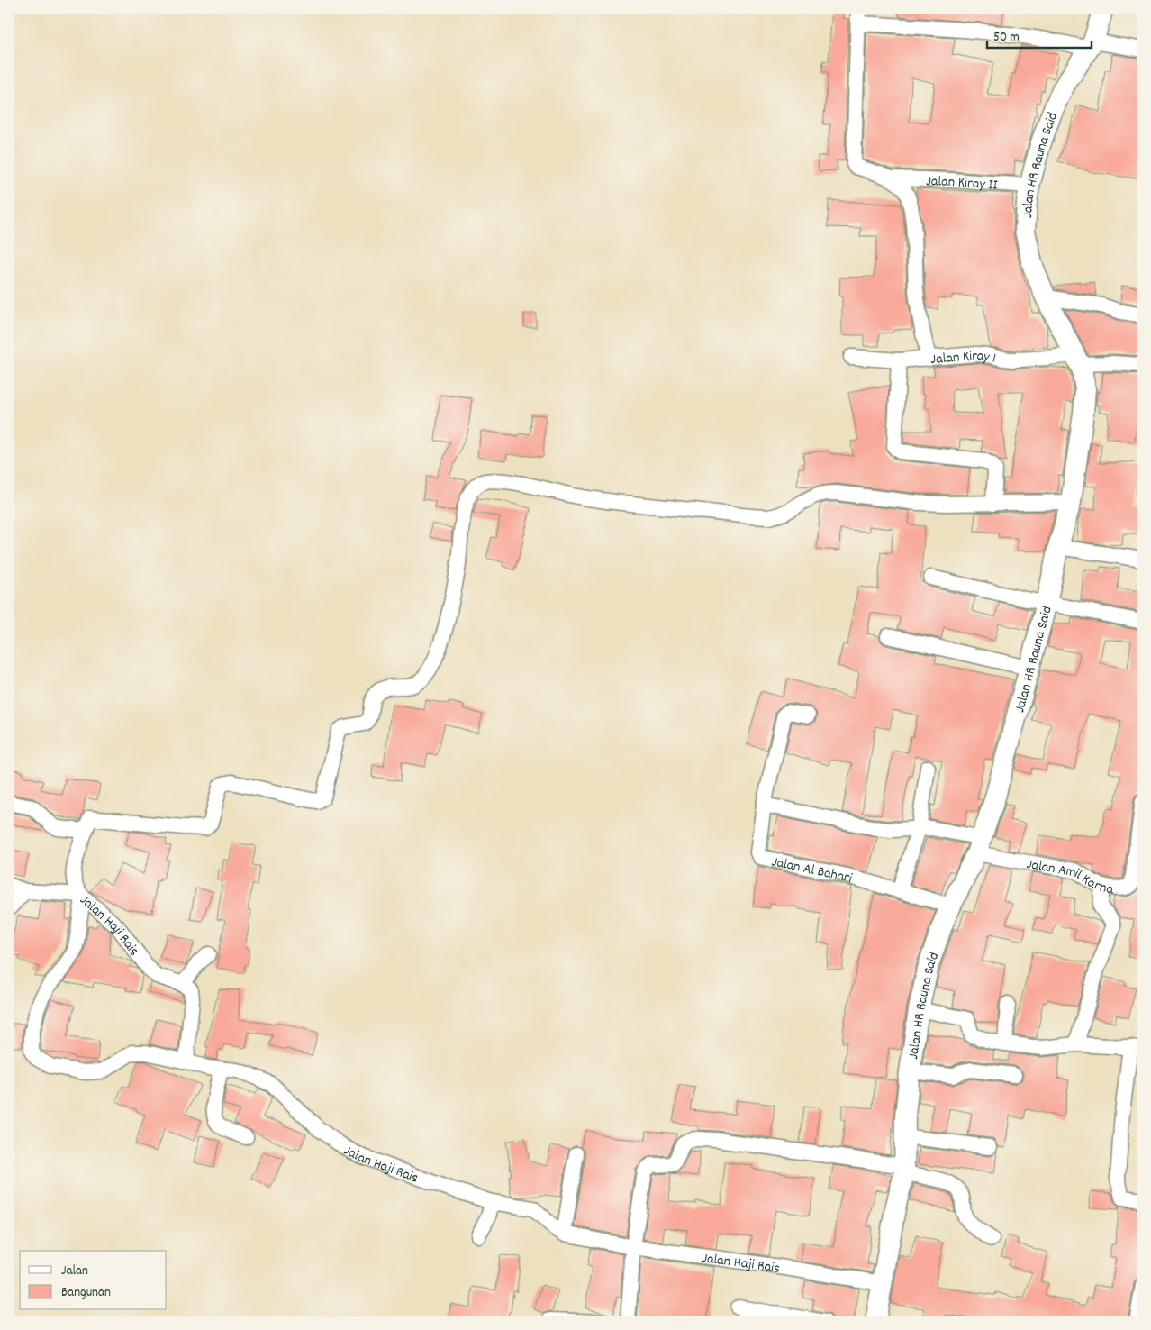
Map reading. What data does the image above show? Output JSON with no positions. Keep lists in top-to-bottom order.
{
  "streets": {
    "main road": ["Jalan HR Rauna Said"],
    "street": [
      "Jalan Kiray II",
      "Jalan Kiray 1",
      "Jalan Al Bahari",
      "Jalan Amil Karna",
      "Jalan Haji Rais"
    ]
  },
  "crossings": [
    ["Jalan HR Rauna Said", "Jalan Kiray II"],
    ["Jalan HR Rauna Said", "Jalan Kiray 1"],
    ["Jalan HR Rauna Said", "Jalan Al Bahari"],
    ["Jalan HR Rauna Said", "Jalan Amil Karna"],
    ["Jalan HR Rauna Said", "Jalan Haji Rais"],
    ["Jalan Al Bahari", "Jalan Amil Karna"]
  ],
  "legend": ["Jalan", "Bangunan"],
  "scale_bar": "50 m"
}
